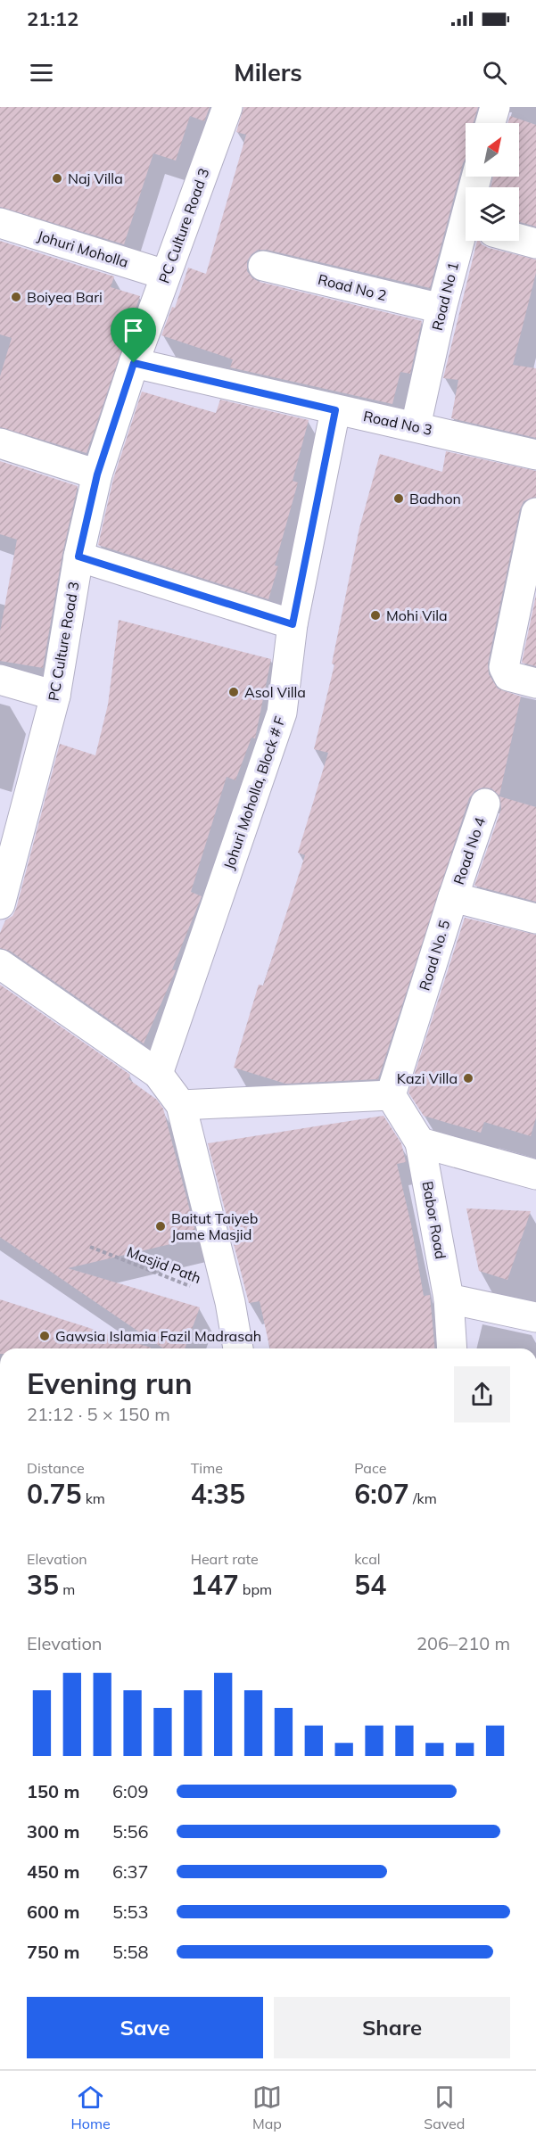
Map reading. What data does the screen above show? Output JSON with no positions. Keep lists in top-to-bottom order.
{
  "streets": {
    "street": [
      "PC Culture Road 3",
      "Johuri Moholla",
      "Road No 2",
      "Road No 1",
      "Road No 3",
      "Johuri Moholla, Block # F",
      "Road No 4",
      "Road No. 5",
      "Babor Road"
    ],
    "path": ["Masjid Path"]
  },
  "crossings": [
    ["PC Culture Road 3", "Johuri Moholla"],
    ["PC Culture Road 3", "Road No 3"],
    ["Road No 2", "Road No 1"],
    ["Road No 1", "Road No 3"],
    ["Road No 3", "Johuri Moholla, Block # F"],
    ["Road No 4", "Road No. 5"]
  ],
  "places": [
    "Naj Villa",
    "Boiyea Bari",
    "Badhon",
    "Mohi Vila",
    "Asol Villa",
    "Kazi Villa",
    "Baitut Taiyeb Jame Masjid",
    "Gawsia Islamia Fazil Madrasah"
  ],
  "north": "top right",
  "page": {
    "status": "21:12",
    "header": "Milers",
    "heading": ["Evening run", "21:12 · 5 × 150 m"],
    "stats": [
      ["Distance", "0.75 km"],
      ["Time", "4:35"],
      ["Pace", "6:07 /km"],
      ["Elevation", "35 m"],
      ["Heart rate", "147 bpm"],
      ["kcal", "54"]
    ],
    "chart": ["Elevation", "206–210 m"],
    "list": [
      {
        "name": "150 m",
        "note": "6:09"
      },
      {
        "name": "300 m",
        "note": "5:56"
      },
      {
        "name": "450 m",
        "note": "6:37"
      },
      {
        "name": "600 m",
        "note": "5:53"
      },
      {
        "name": "750 m",
        "note": "5:58"
      }
    ],
    "buttons": ["Save", "Share"],
    "tabs": ["Home", "Map", "Saved"]
  }
}
